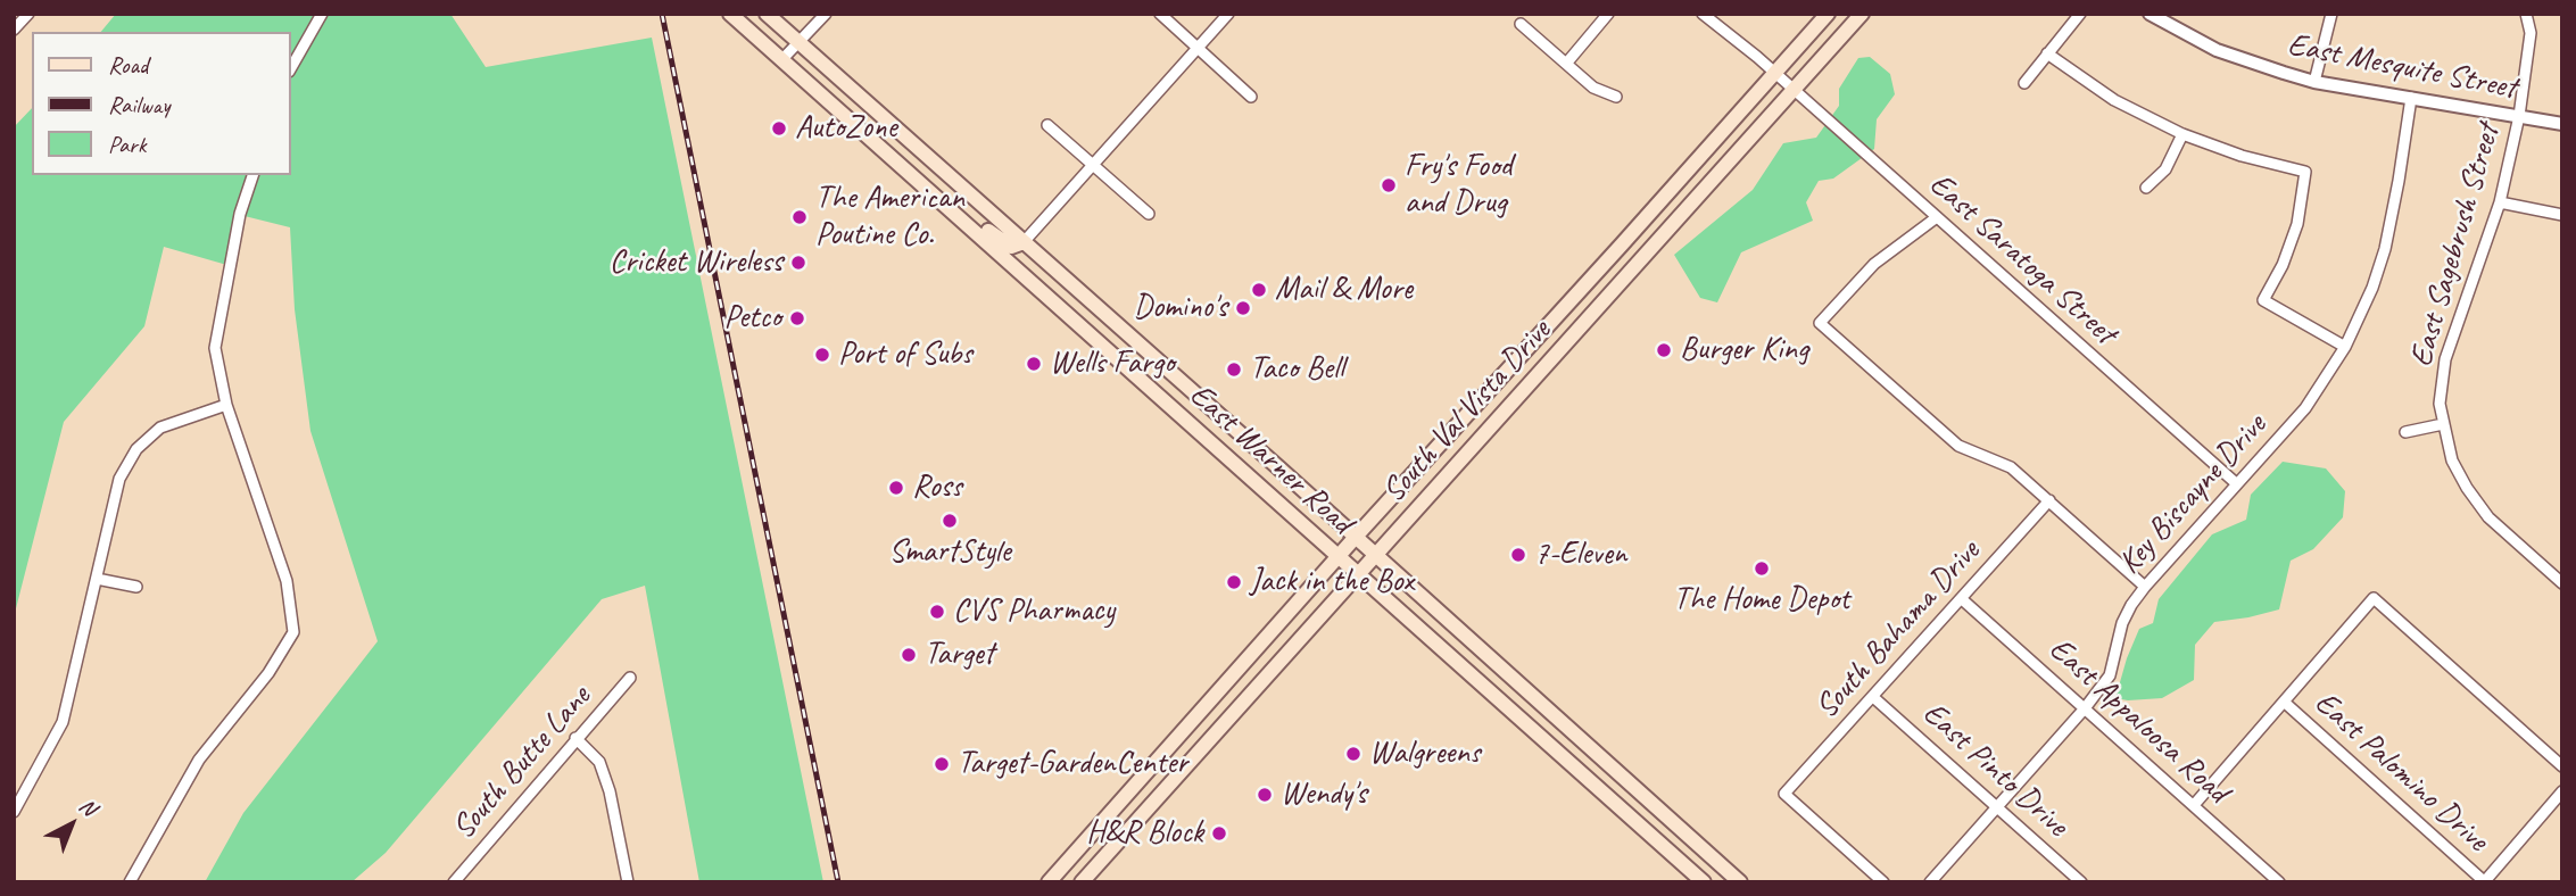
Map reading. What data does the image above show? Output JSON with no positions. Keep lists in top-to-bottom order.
{
  "streets": {
    "main road": ["South Val Vista Drive", "East Warner Road"],
    "street": [
      "East Mesquite Street",
      "East Sagebrush Street",
      "East Saratoga Street",
      "Key Biscayne Drive",
      "South Bahama Drive",
      "East Appaloosa Road",
      "South Butte Lane",
      "East Pinto Drive",
      "East Palomino Drive"
    ]
  },
  "crossings": [
    ["East Mesquite Street", "East Sagebrush Street"],
    ["East Mesquite Street", "Key Biscayne Drive"],
    ["East Saratoga Street", "South Val Vista Drive"],
    ["East Saratoga Street", "Key Biscayne Drive"],
    ["South Val Vista Drive", "East Warner Road"],
    ["Key Biscayne Drive", "East Appaloosa Road"],
    ["Key Biscayne Drive", "East Pinto Drive"],
    ["South Bahama Drive", "East Appaloosa Road"],
    ["South Bahama Drive", "East Pinto Drive"]
  ],
  "places": [
    "AutoZone",
    "Fry's Food and Drug",
    "The American Poutine Co.",
    "Cricket Wireless",
    "Mail & More",
    "Domino's",
    "Petco",
    "Burger King",
    "Port of Subs",
    "Wells Fargo",
    "Taco Bell",
    "Ross",
    "SmartStyle",
    "7-Eleven",
    "The Home Depot",
    "Jack in the Box",
    "CVS Pharmacy",
    "Target",
    "Walgreens",
    "Target-GardenCenter",
    "Wendy's",
    "H&R Block"
  ],
  "legend": ["Road", "Railway", "Park"],
  "north": "top right"
}
